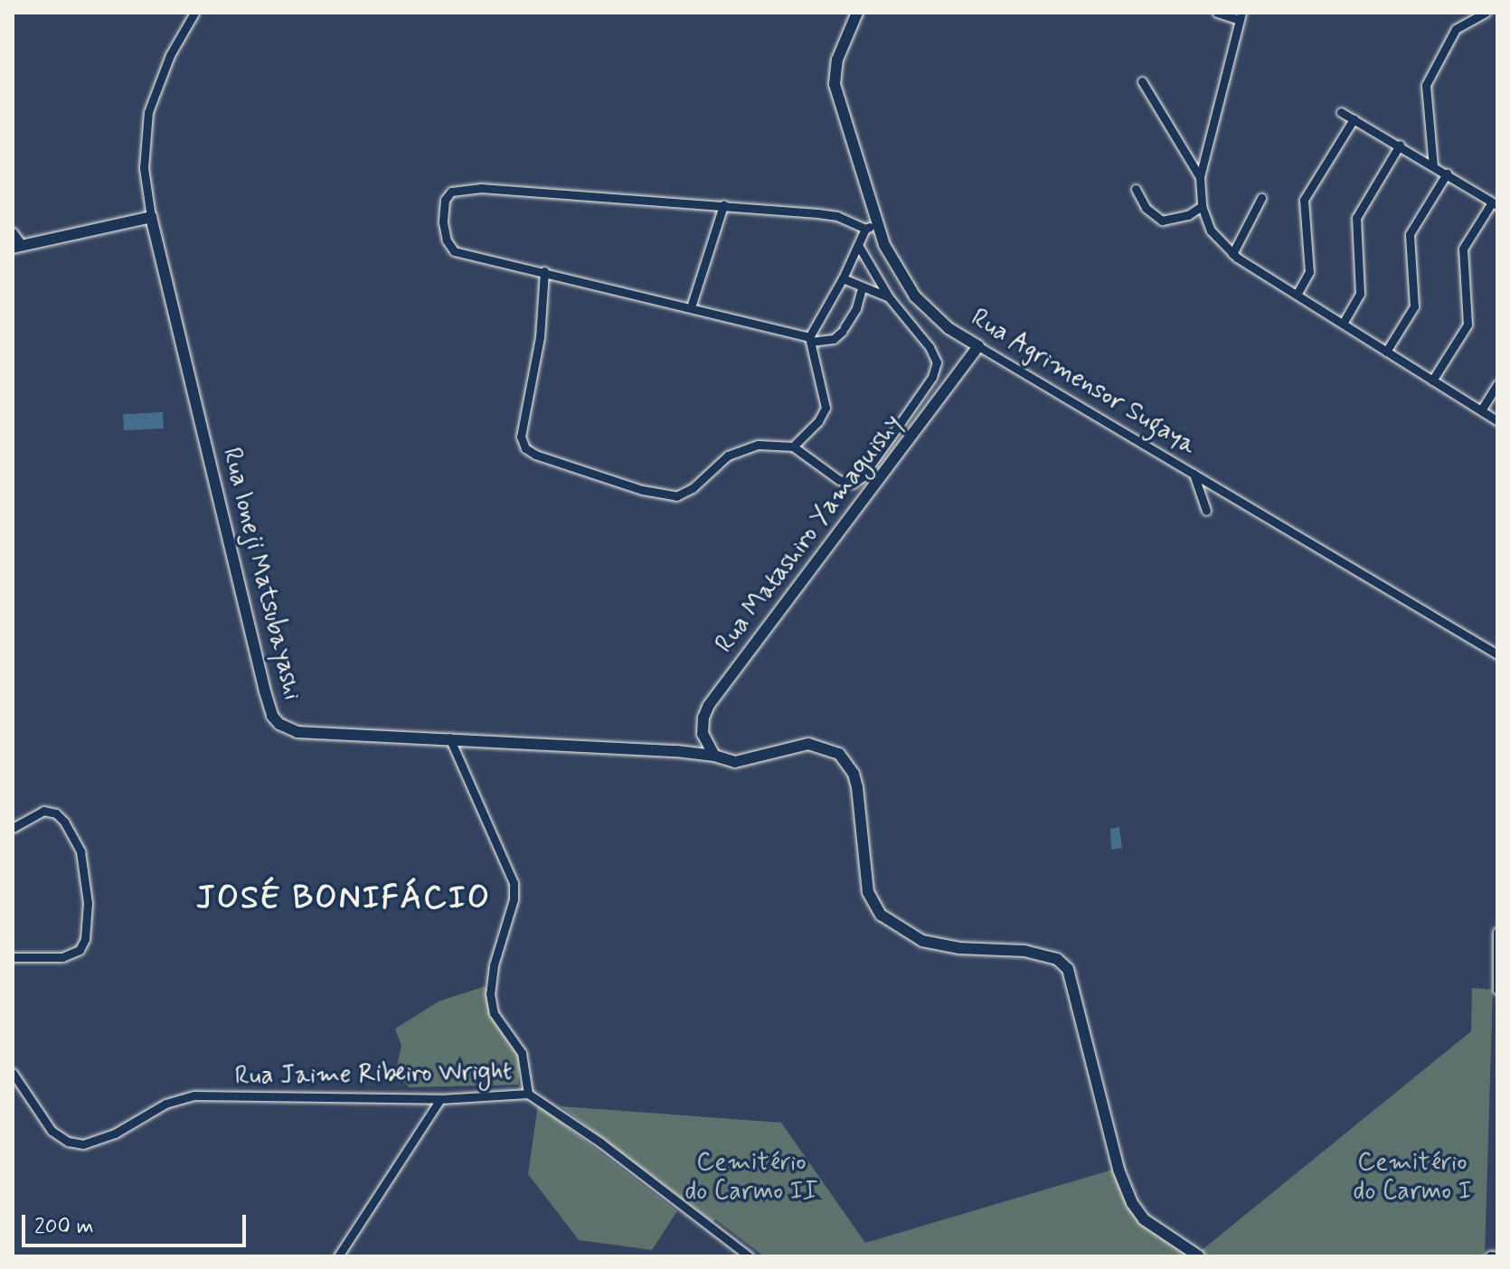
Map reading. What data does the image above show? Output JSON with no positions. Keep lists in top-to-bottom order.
{
  "streets": {
    "main road": ["Rua Agrimensor Sugaya", "Rua Matashiro Yamaguishy", "Rua Ioneji Matsubayashi"],
    "street": ["Rua Jaime Ribeiro Wright"]
  },
  "crossings": [
    ["Rua Agrimensor Sugaya", "Rua Matashiro Yamaguishy"],
    ["Rua Matashiro Yamaguishy", "Rua Ioneji Matsubayashi"],
    ["Rua Ioneji Matsubayashi", "Rua Jaime Ribeiro Wright"]
  ],
  "districts": ["JOSÉ BONIFÁCIO"],
  "parks": ["Cemitério do Carmo II", "Cemitério do Carmo I"],
  "scale_bar": "200 m"
}
